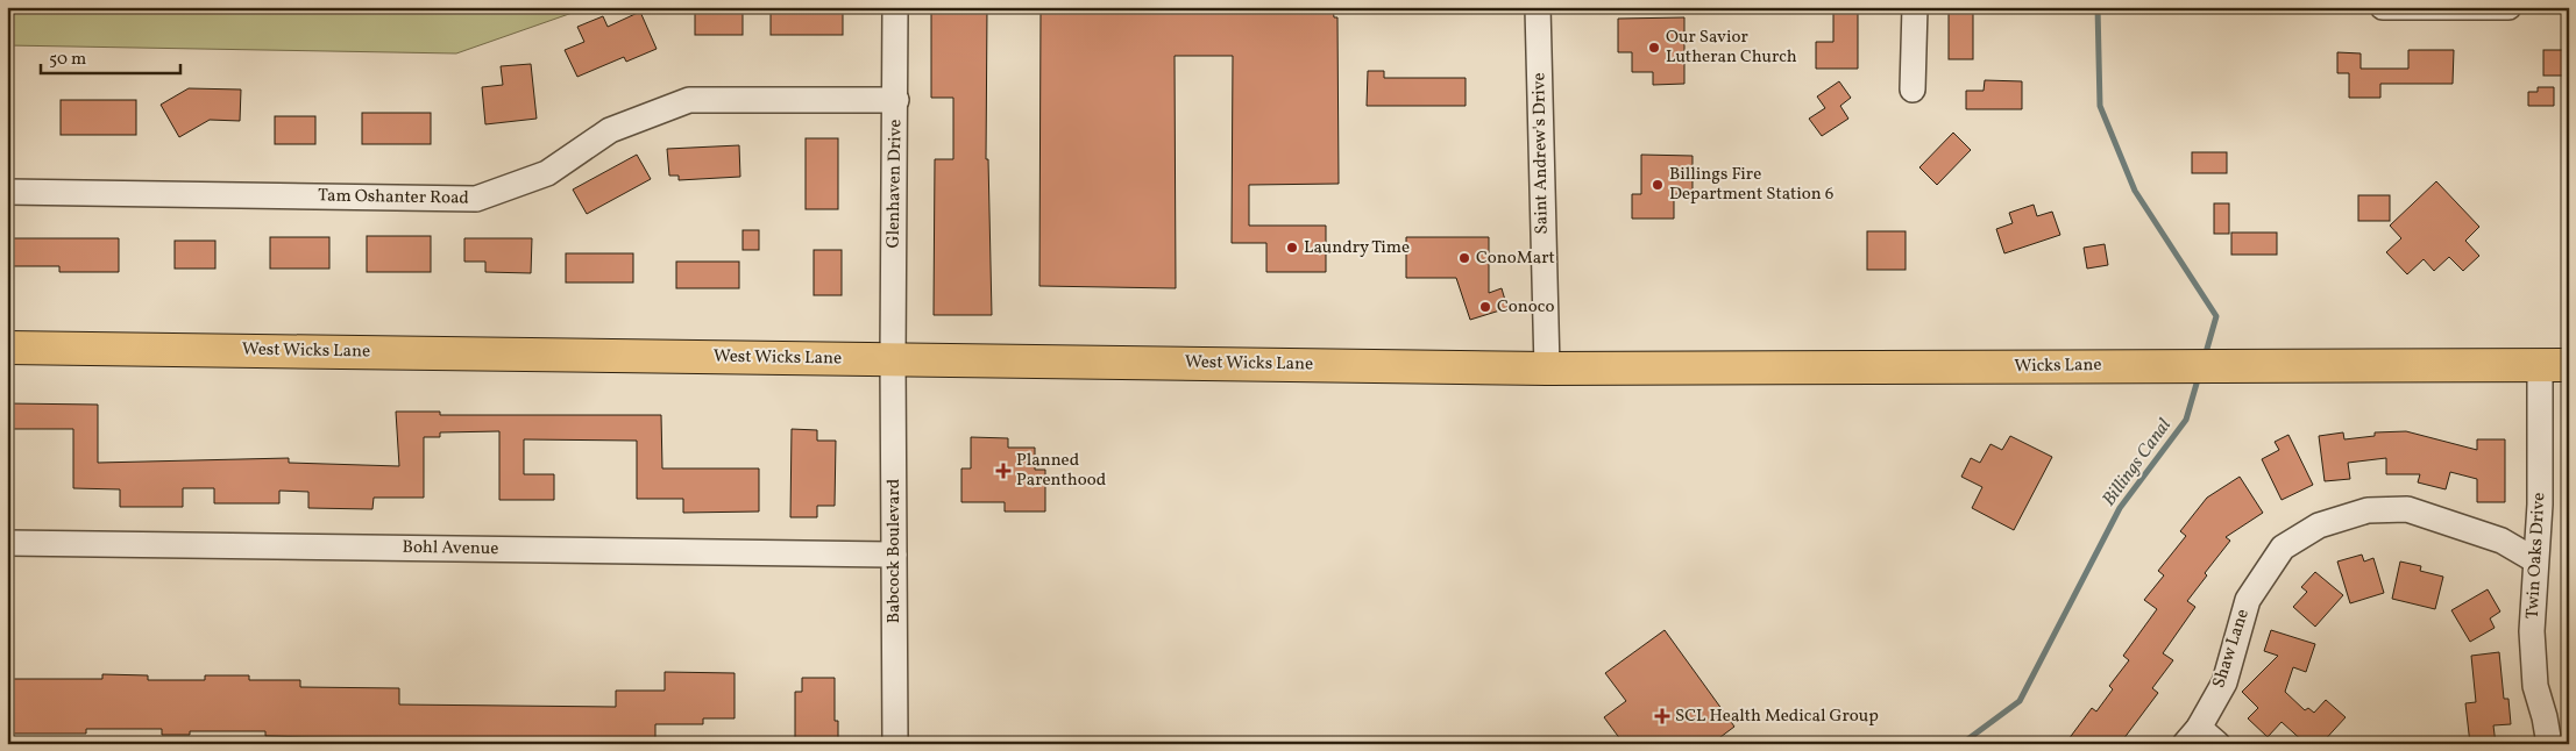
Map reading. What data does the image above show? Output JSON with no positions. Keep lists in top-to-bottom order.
{
  "streets": {
    "main road": ["West Wicks Lane", "Wicks Lane"],
    "street": [
      "Saint Andrew's Drive",
      "Glenhaven Drive",
      "Tam Oshanter Road",
      "Bohl Avenue",
      "Babcock Boulevard",
      "Twin Oaks Drive",
      "Shaw Lane"
    ]
  },
  "crossings": [
    ["Saint Andrew's Drive", "West Wicks Lane"],
    ["Saint Andrew's Drive", "Wicks Lane"],
    ["Glenhaven Drive", "Tam Oshanter Road"],
    ["Glenhaven Drive", "West Wicks Lane"],
    ["Glenhaven Drive", "Babcock Boulevard"],
    ["West Wicks Lane", "Wicks Lane"],
    ["West Wicks Lane", "Babcock Boulevard"],
    ["Wicks Lane", "Twin Oaks Drive"],
    ["Bohl Avenue", "Babcock Boulevard"],
    ["Twin Oaks Drive", "Shaw Lane"]
  ],
  "water": ["Billings Canal"],
  "places": {
    "other": [
      "Our Savior Lutheran Church",
      "Billings Fire Department Station 6",
      "Laundry Time",
      "ConoMart",
      "Conoco"
    ],
    "health": ["Planned Parenthood", "SCL Health Medical Group"]
  },
  "scale_bar": "50 m"
}
